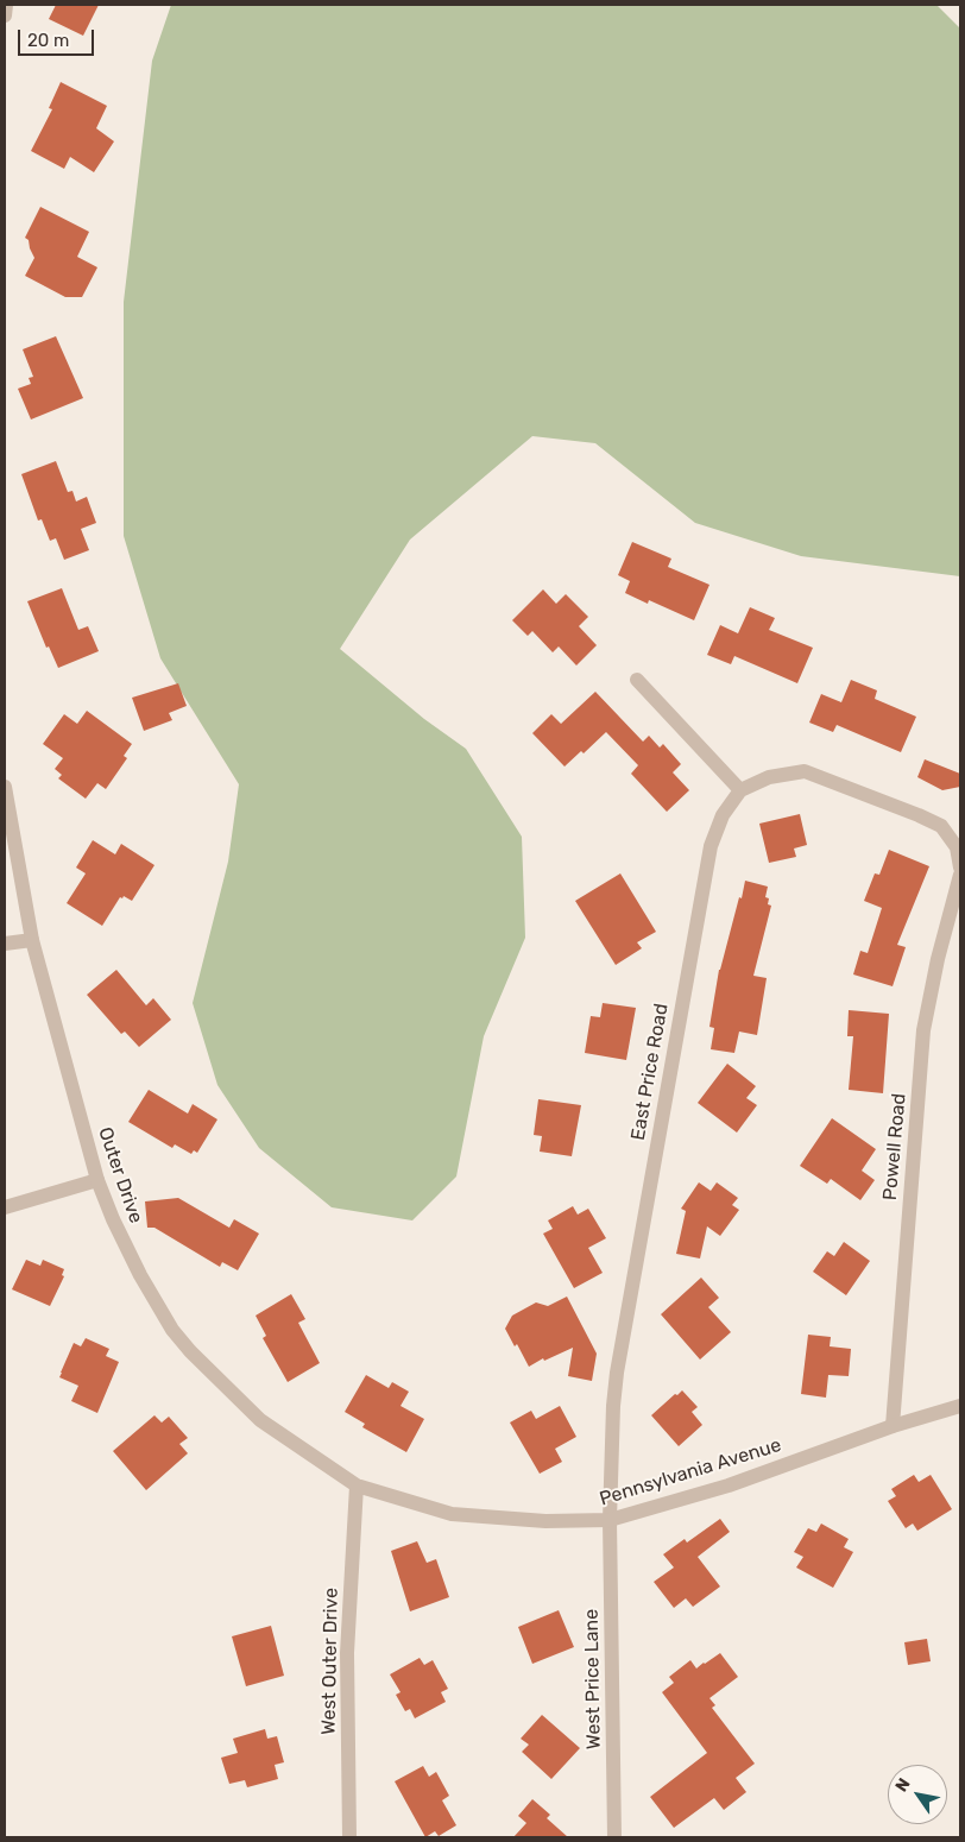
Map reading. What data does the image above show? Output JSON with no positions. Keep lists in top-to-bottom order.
{
  "streets": {
    "street": [
      "East Price Road",
      "Powell Road",
      "Outer Drive",
      "Pennsylvania Avenue",
      "West Outer Drive",
      "West Price Lane"
    ]
  },
  "crossings": [
    ["East Price Road", "Pennsylvania Avenue"],
    ["East Price Road", "West Price Lane"],
    ["Powell Road", "Pennsylvania Avenue"],
    ["Outer Drive", "Pennsylvania Avenue"],
    ["Outer Drive", "West Outer Drive"],
    ["Pennsylvania Avenue", "West Outer Drive"],
    ["Pennsylvania Avenue", "West Price Lane"]
  ],
  "scale_bar": "20 m",
  "north": "top left"
}
